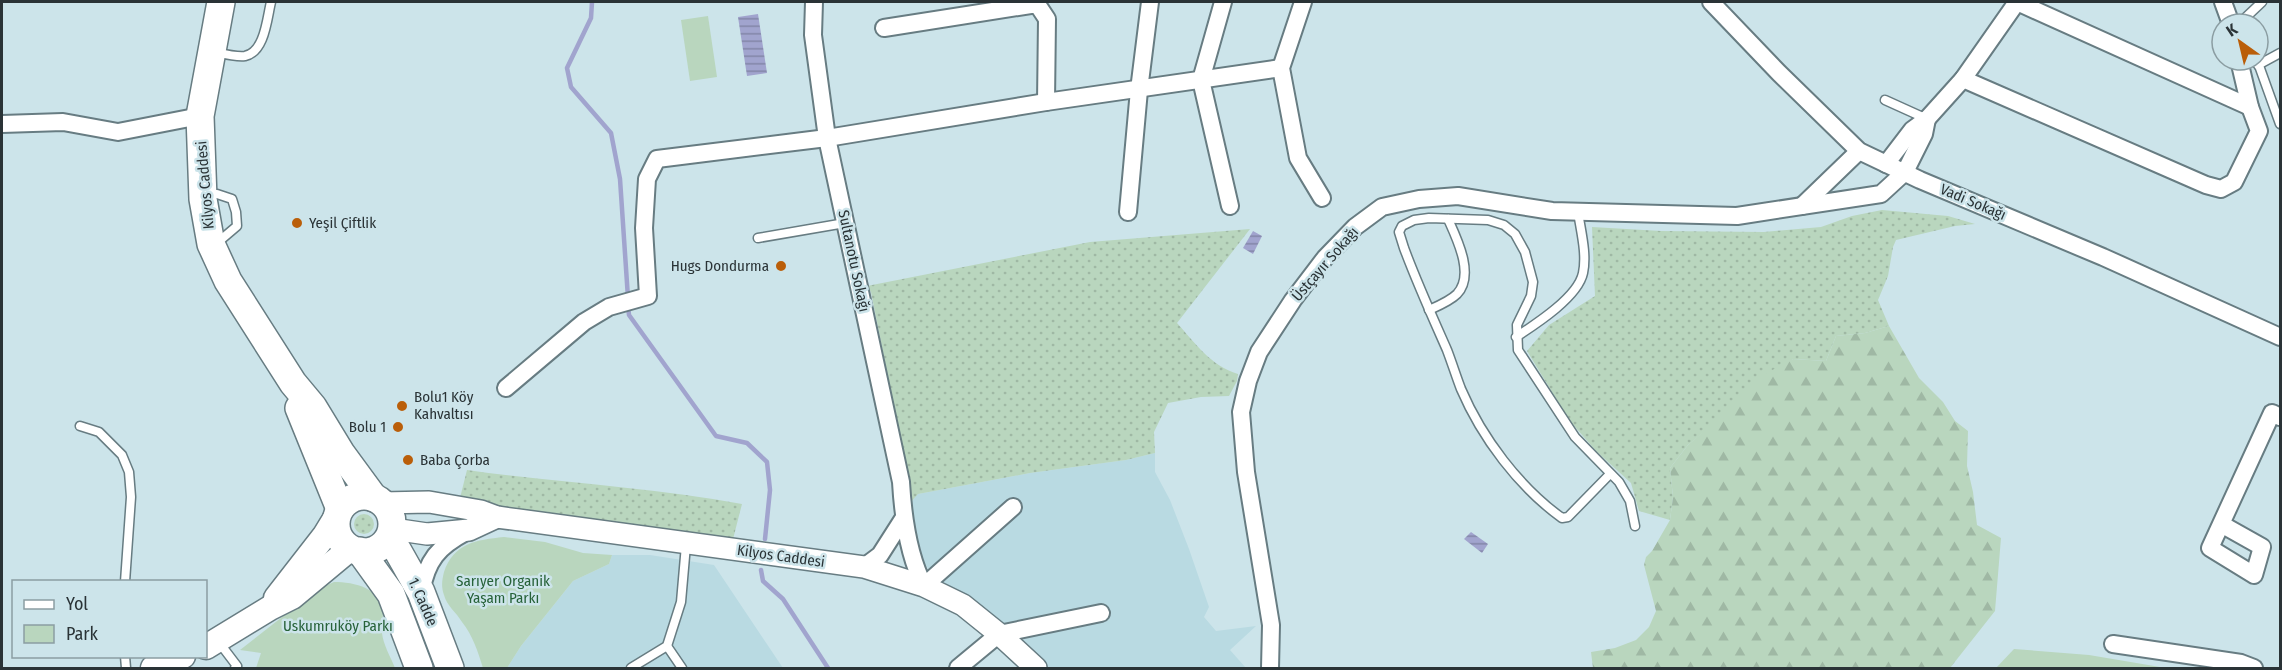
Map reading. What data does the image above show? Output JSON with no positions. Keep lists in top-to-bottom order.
{
  "streets": {
    "main road": ["Kilyos Caddesi", "1. Cadde"],
    "street": ["Vadi Sokağı", "Sultanotu Sokağı", "Üstçayır Sokağı"]
  },
  "crossings": [
    ["Kilyos Caddesi", "Sultanotu Sokağı"],
    ["Kilyos Caddesi", "1. Cadde"],
    ["Vadi Sokağı", "Üstçayır Sokağı"]
  ],
  "parks": ["Sarıyer Organik Yaşam Parkı", "Uskumruköy Parkı"],
  "places": [
    "Yeşil Çiftlik",
    "Hugs Dondurma",
    "Bolu1 Köy Kahvaltısı",
    "Bolu 1",
    "Baba Çorba"
  ],
  "legend": ["Yol", "Park"],
  "north": "top left"
}
